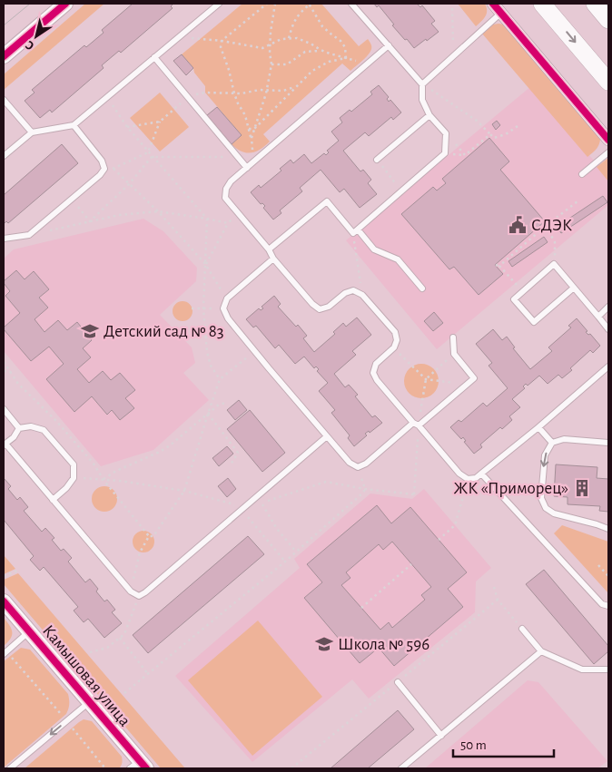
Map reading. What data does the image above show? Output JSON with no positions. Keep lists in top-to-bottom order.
{
  "streets": {
    "street": ["Камышовая улица"]
  },
  "places": {
    "public building": ["СДЭК"],
    "school or university": ["Детский сад № 83", "Школа № 596"],
    "building": ["ЖК «Приморец»"]
  },
  "scale_bar": "50 m",
  "north": "bottom left"
}
